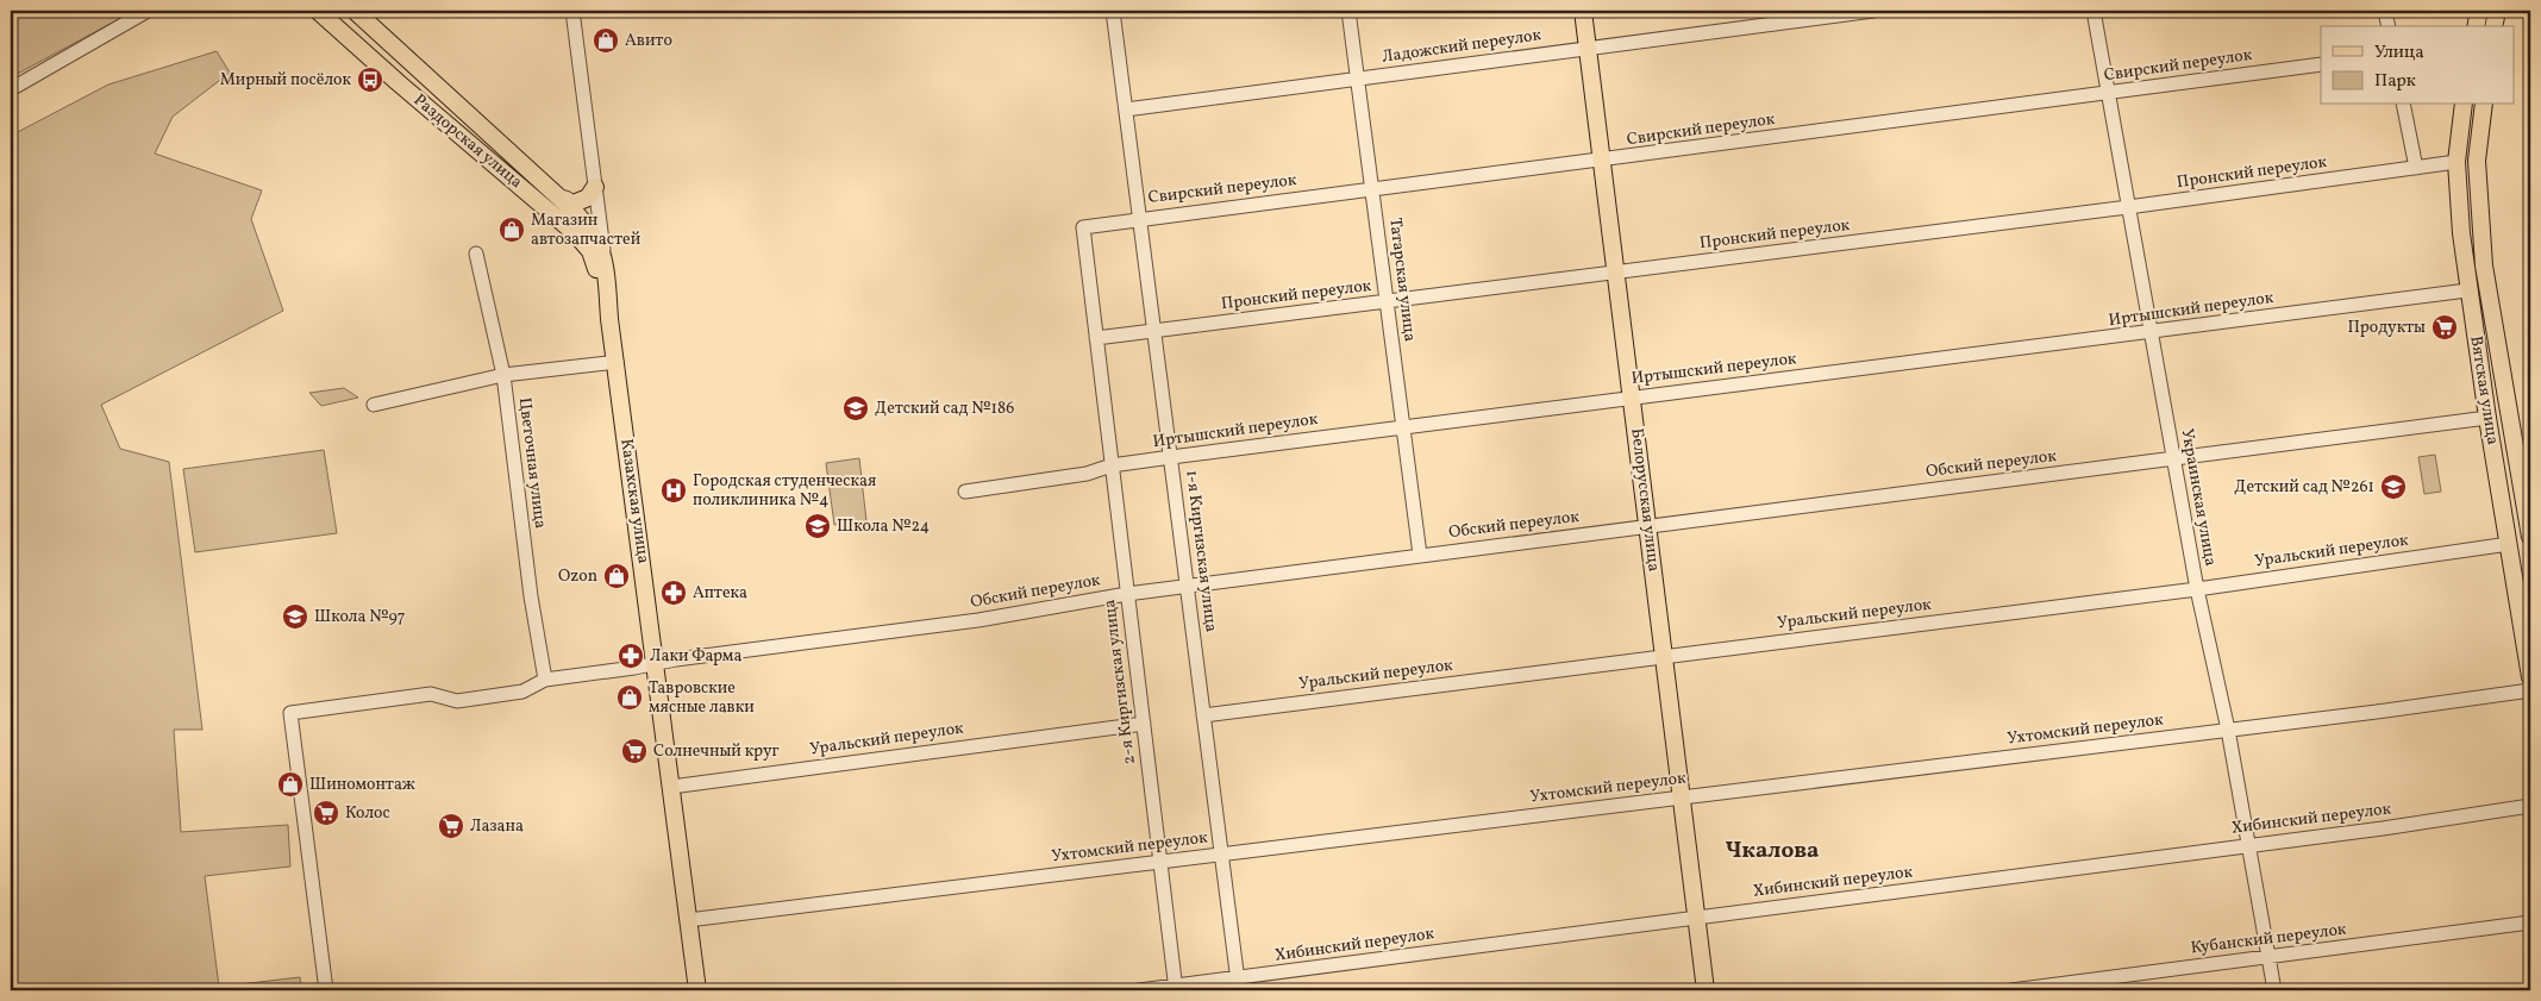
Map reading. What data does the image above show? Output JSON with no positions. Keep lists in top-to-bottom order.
{
  "streets": {
    "main road": [
      "Раздорская улица",
      "Вятская улица",
      "Белорусская улица",
      "Казахская улица"
    ],
    "street": [
      "Ладожский переулок",
      "Свирский переулок",
      "Пронский переулок",
      "Татарская улица",
      "Иртышский переулок",
      "Цветочная улица",
      "Обский переулок",
      "Украинская улица",
      "1-я Киргизская улица",
      "Уральский переулок",
      "2-я Киргизская улица",
      "Ухтомский переулок",
      "Хибинский переулок",
      "Кубанский переулок"
    ]
  },
  "crossings": [
    ["Ладожский переулок", "Татарская улица"],
    ["Ладожский переулок", "Белорусская улица"],
    ["Ладожский переулок", "1-я Киргизская улица"],
    ["Свирский переулок", "Татарская улица"],
    ["Свирский переулок", "Украинская улица"],
    ["Свирский переулок", "Белорусская улица"],
    ["Свирский переулок", "1-я Киргизская улица"],
    ["Свирский переулок", "2-я Киргизская улица"],
    ["Раздорская улица", "Казахская улица"],
    ["Пронский переулок", "Татарская улица"],
    ["Пронский переулок", "Вятская улица"],
    ["Пронский переулок", "Украинская улица"],
    ["Пронский переулок", "Белорусская улица"],
    ["Пронский переулок", "1-я Киргизская улица"],
    ["Пронский переулок", "2-я Киргизская улица"],
    ["Татарская улица", "Иртышский переулок"],
    ["Татарская улица", "Обский переулок"],
    ["Иртышский переулок", "Вятская улица"],
    ["Иртышский переулок", "Украинская улица"],
    ["Иртышский переулок", "Белорусская улица"],
    ["Иртышский переулок", "1-я Киргизская улица"],
    ["Иртышский переулок", "2-я Киргизская улица"],
    ["Вятская улица", "Обский переулок"],
    ["Вятская улица", "Уральский переулок"],
    ["Цветочная улица", "Обский переулок"],
    ["Обский переулок", "Украинская улица"],
    ["Обский переулок", "Белорусская улица"],
    ["Обский переулок", "Казахская улица"],
    ["Обский переулок", "1-я Киргизская улица"],
    ["Обский переулок", "2-я Киргизская улица"],
    ["Украинская улица", "Уральский переулок"],
    ["Украинская улица", "Ухтомский переулок"],
    ["Украинская улица", "Хибинский переулок"],
    ["Украинская улица", "Кубанский переулок"],
    ["Белорусская улица", "Уральский переулок"],
    ["Белорусская улица", "Ухтомский переулок"],
    ["Белорусская улица", "Хибинский переулок"],
    ["Казахская улица", "Уральский переулок"],
    ["Казахская улица", "Ухтомский переулок"],
    ["1-я Киргизская улица", "Уральский переулок"],
    ["1-я Киргизская улица", "Ухтомский переулок"],
    ["1-я Киргизская улица", "Хибинский переулок"],
    ["Уральский переулок", "2-я Киргизская улица"],
    ["2-я Киргизская улица", "Ухтомский переулок"],
    ["2-я Киргизская улица", "Хибинский переулок"]
  ],
  "districts": ["Чкалова"],
  "places": {
    "shop": [
      "Авито",
      "Магазин автозапчастей",
      "Ozon",
      "Тавровские мясные лавки",
      "Шиномонтаж"
    ],
    "bus stop": ["Мирный посёлок"],
    "supermarket": [
      "Продукты",
      "Солнечный круг",
      "Колос",
      "Лазана"
    ],
    "school or university": [
      "Детский сад №186",
      "Детский сад №261",
      "Школа №24",
      "Школа №97"
    ],
    "hospital": ["Городская студенческая поликлиника №4"],
    "pharmacy": ["Аптека", "Лаки Фарма"]
  },
  "legend": ["Улица", "Парк"]
}
